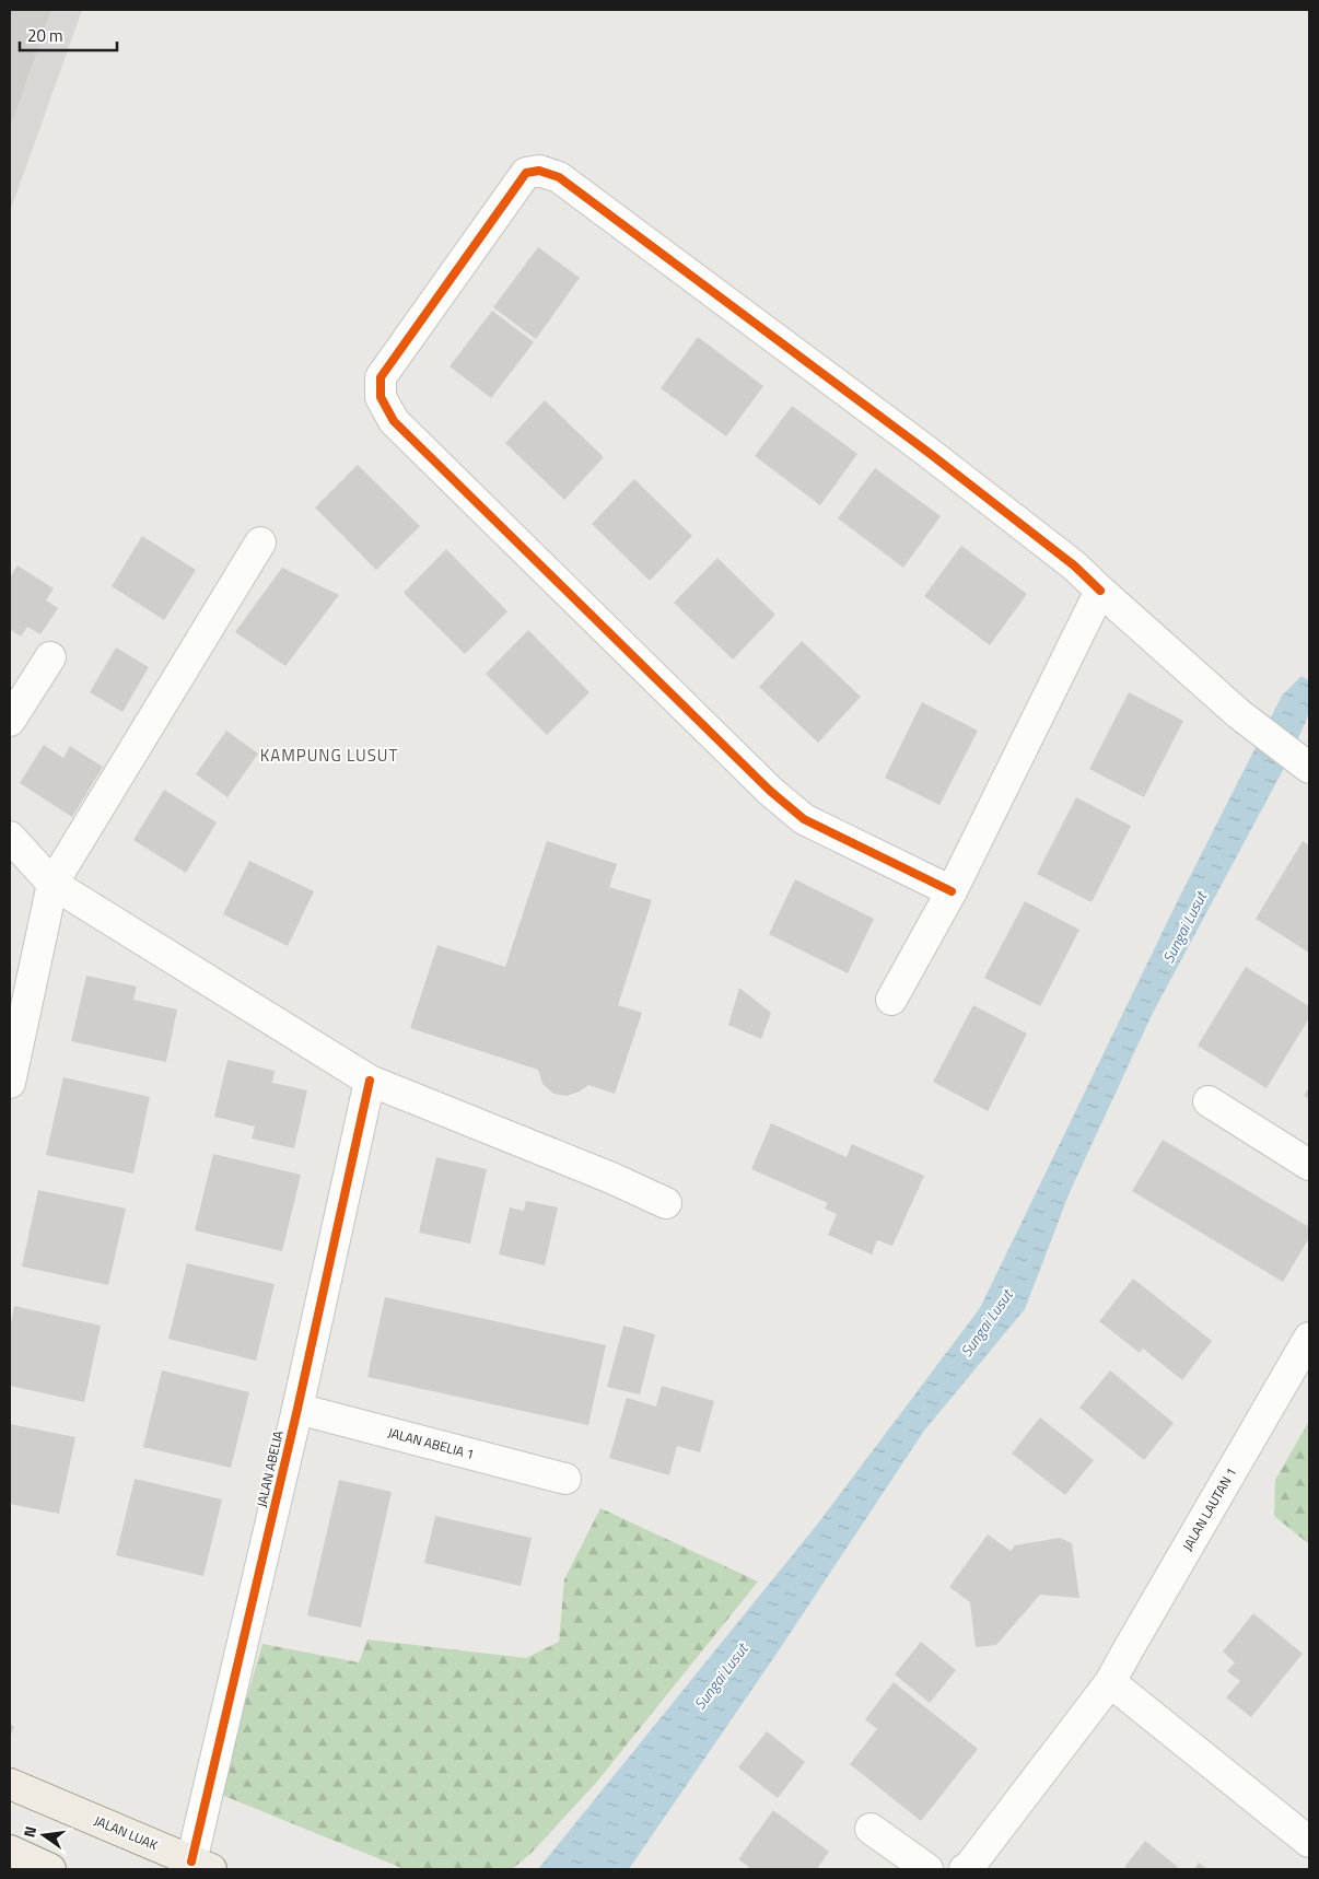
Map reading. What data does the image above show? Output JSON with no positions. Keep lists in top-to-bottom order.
{
  "streets": {
    "main road": ["JALAN LUAK"],
    "street": ["JALAN ABELIA 1", "JALAN ABELIA", "JALAN LAUTAN 1"]
  },
  "crossings": [
    ["JALAN ABELIA 1", "JALAN ABELIA"],
    ["JALAN ABELIA", "JALAN LUAK"]
  ],
  "districts": ["KAMPUNG LUSUT"],
  "water": ["Sungai Lusut"],
  "scale_bar": "20 m",
  "north": "left"
}
